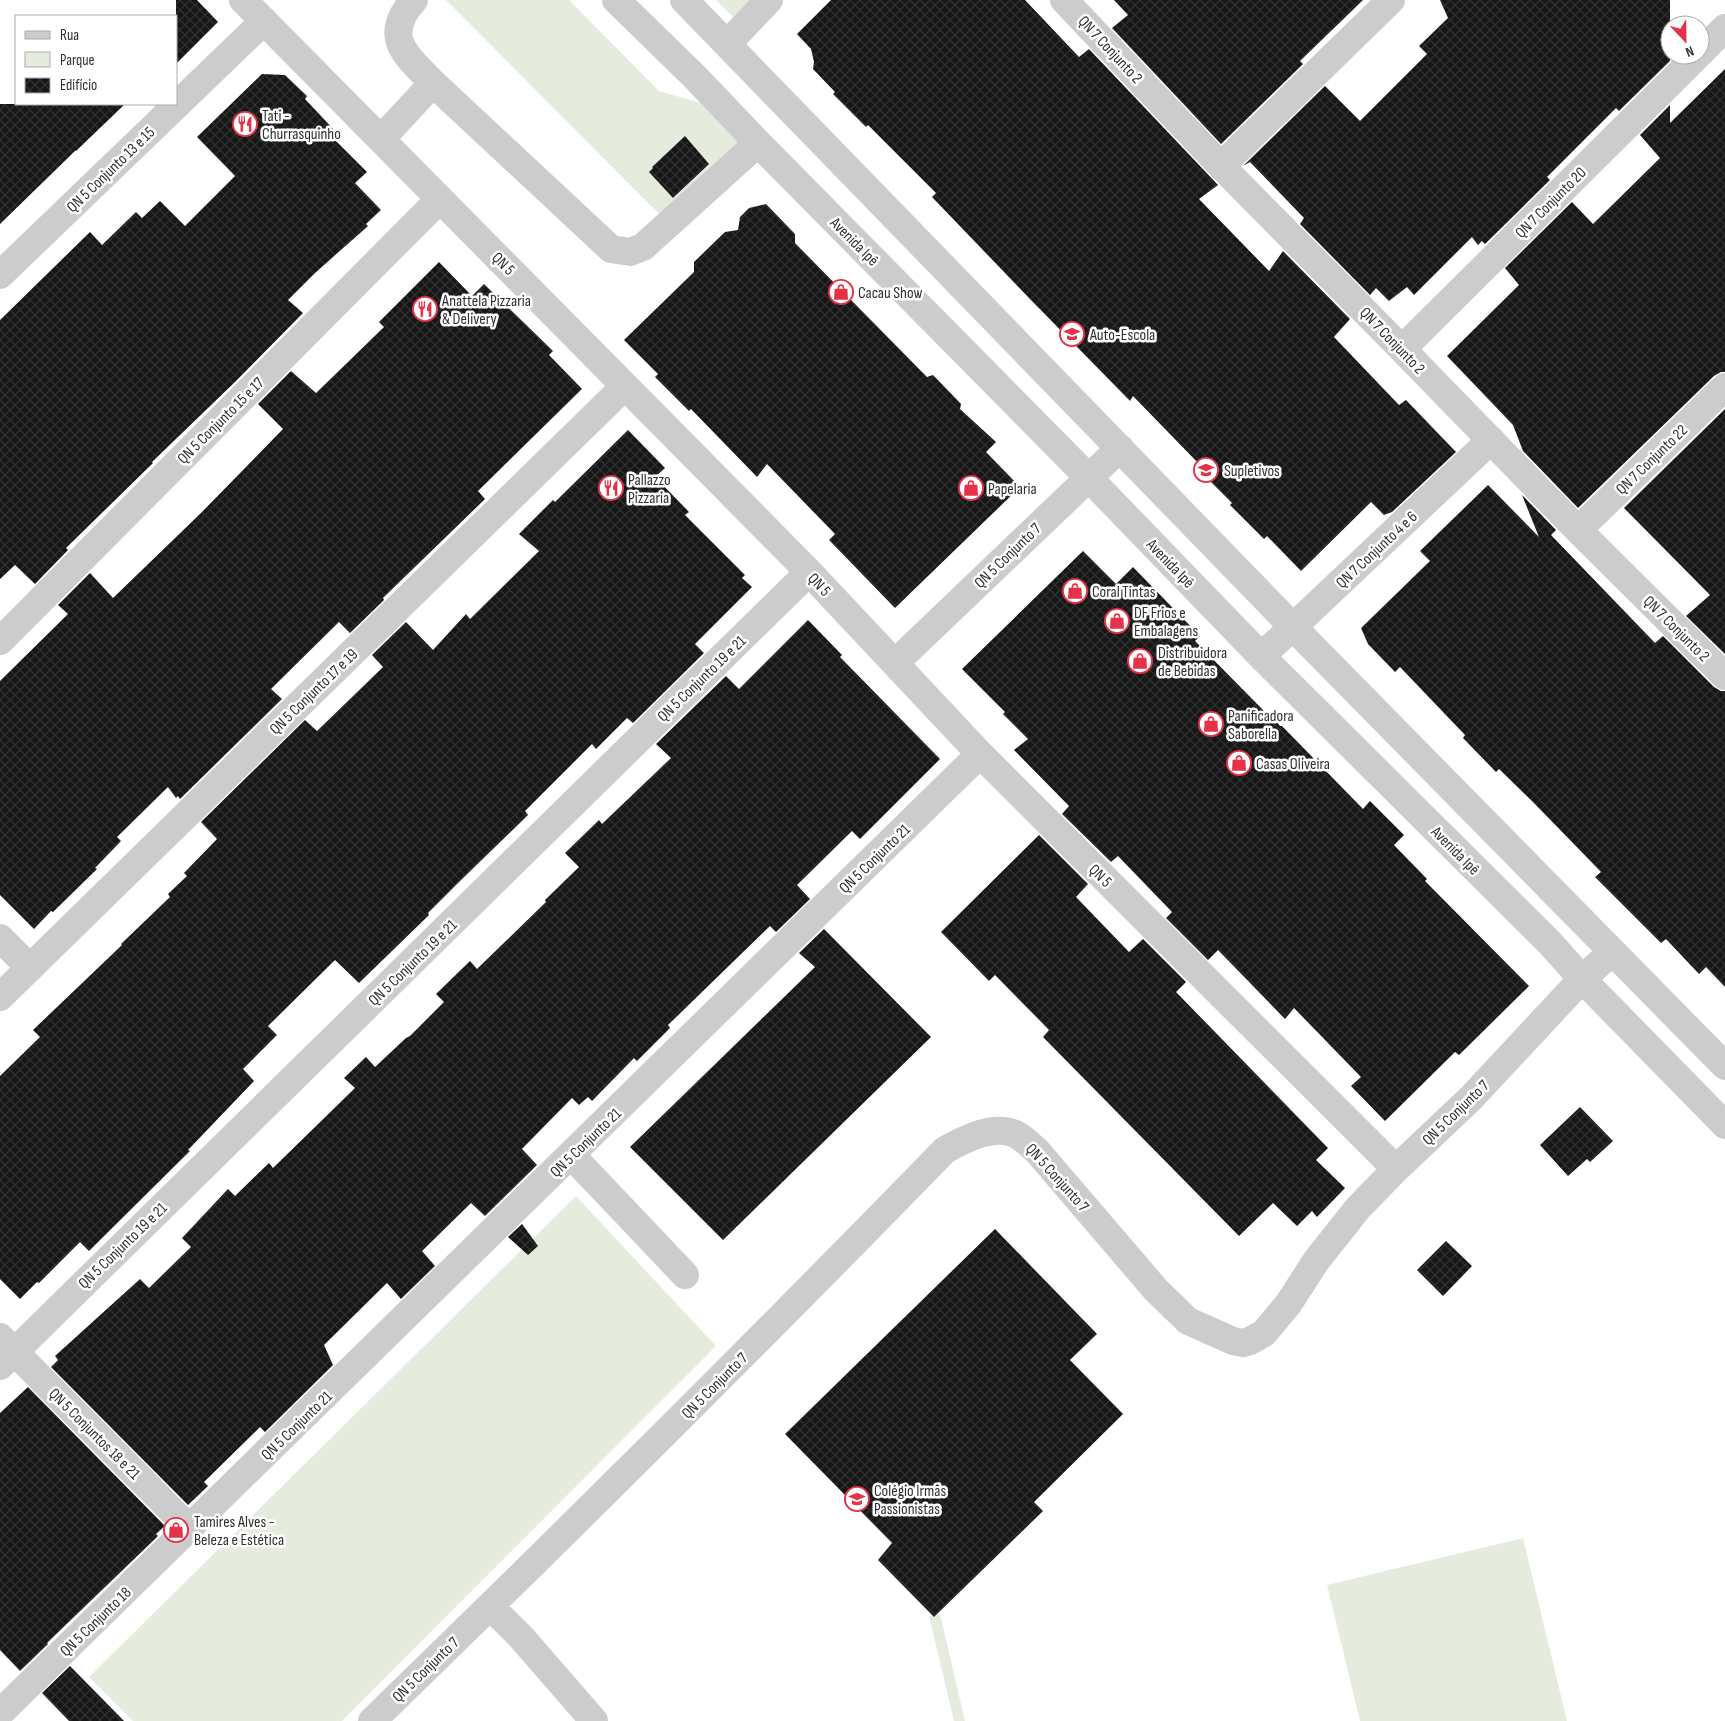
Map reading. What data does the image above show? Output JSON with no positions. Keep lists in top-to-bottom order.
{
  "streets": {
    "street": [
      "QN 7 Conjunto 2",
      "QN 5 Conjunto 13 e 15",
      "QN 7 Conjunto 20",
      "Avenida Ipê",
      "QN 5",
      "QN 5 Conjunto 15 e 17",
      "QN 7 Conjunto 22",
      "QN 7 Conjunto 4 e 6",
      "QN 5 Conjunto 7",
      "QN 5 Conjunto 19 e 21",
      "QN 5 Conjunto 17 e 19",
      "QN 5 Conjunto 21",
      "QN 5 Conjuntos 18 e 21",
      "QN 5 Conjunto 18"
    ]
  },
  "crossings": [
    ["QN 7 Conjunto 2", "QN 7 Conjunto 20"],
    ["QN 7 Conjunto 2", "QN 7 Conjunto 22"],
    ["QN 7 Conjunto 2", "QN 7 Conjunto 4 e 6"],
    ["QN 5 Conjunto 13 e 15", "QN 5"],
    ["Avenida Ipê", "QN 7 Conjunto 4 e 6"],
    ["Avenida Ipê", "QN 5 Conjunto 7"],
    ["QN 5", "QN 5 Conjunto 15 e 17"],
    ["QN 5", "QN 5 Conjunto 7"],
    ["QN 5", "QN 5 Conjunto 19 e 21"],
    ["QN 5", "QN 5 Conjunto 17 e 19"],
    ["QN 5", "QN 5 Conjunto 21"],
    ["QN 5 Conjunto 19 e 21", "QN 5 Conjuntos 18 e 21"],
    ["QN 5 Conjunto 21", "QN 5 Conjuntos 18 e 21"],
    ["QN 5 Conjunto 21", "QN 5 Conjunto 18"],
    ["QN 5 Conjuntos 18 e 21", "QN 5 Conjunto 18"]
  ],
  "places": {
    "restaurant": ["Tati - Churrasquinho", "Anattela Pizzaria & Delivery", "Pallazzo Pizzaria"],
    "shop": [
      "Cacau Show",
      "Papelaria",
      "Coral Tintas",
      "DF Frios e Embalagens",
      "Distribuidora de Bebidas",
      "Panificadora Saborella",
      "Casas Oliveira",
      "Tamires Alves - Beleza e Estética"
    ],
    "school or university": ["Auto-Escola", "Supletivos", "Colégio Irmãs Passionistas"]
  },
  "legend": ["Rua", "Parque", "Edifício"],
  "north": "bottom"
}
